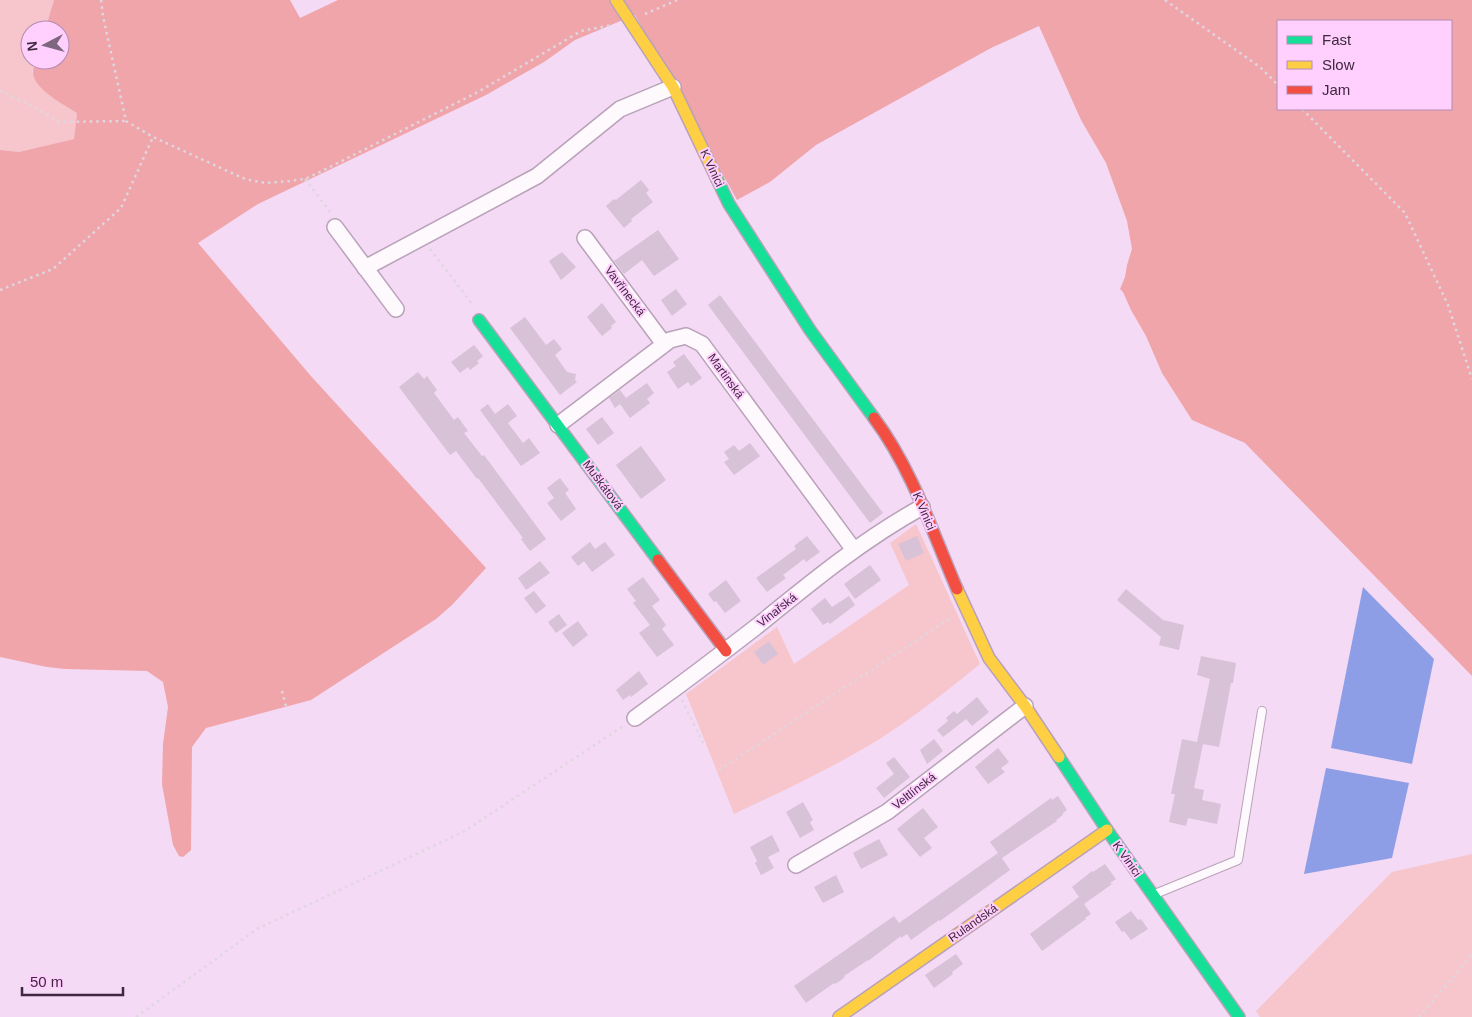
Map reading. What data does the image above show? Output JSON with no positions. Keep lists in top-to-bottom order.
{
  "streets": {
    "street": [
      "K Vinici",
      "Vavřinecká",
      "Martinská",
      "Muškátová",
      "Vinařská",
      "Veltlínská",
      "Rulandská"
    ]
  },
  "crossings": [
    ["K Vinici", "Vinařská"],
    ["K Vinici", "Veltlínská"],
    ["K Vinici", "Rulandská"],
    ["Vavřinecká", "Martinská"],
    ["Martinská", "Muškátová"],
    ["Martinská", "Vinařská"],
    ["Muškátová", "Vinařská"]
  ],
  "legend": ["Fast", "Slow", "Jam"],
  "scale_bar": "50 m",
  "north": "left"
}
